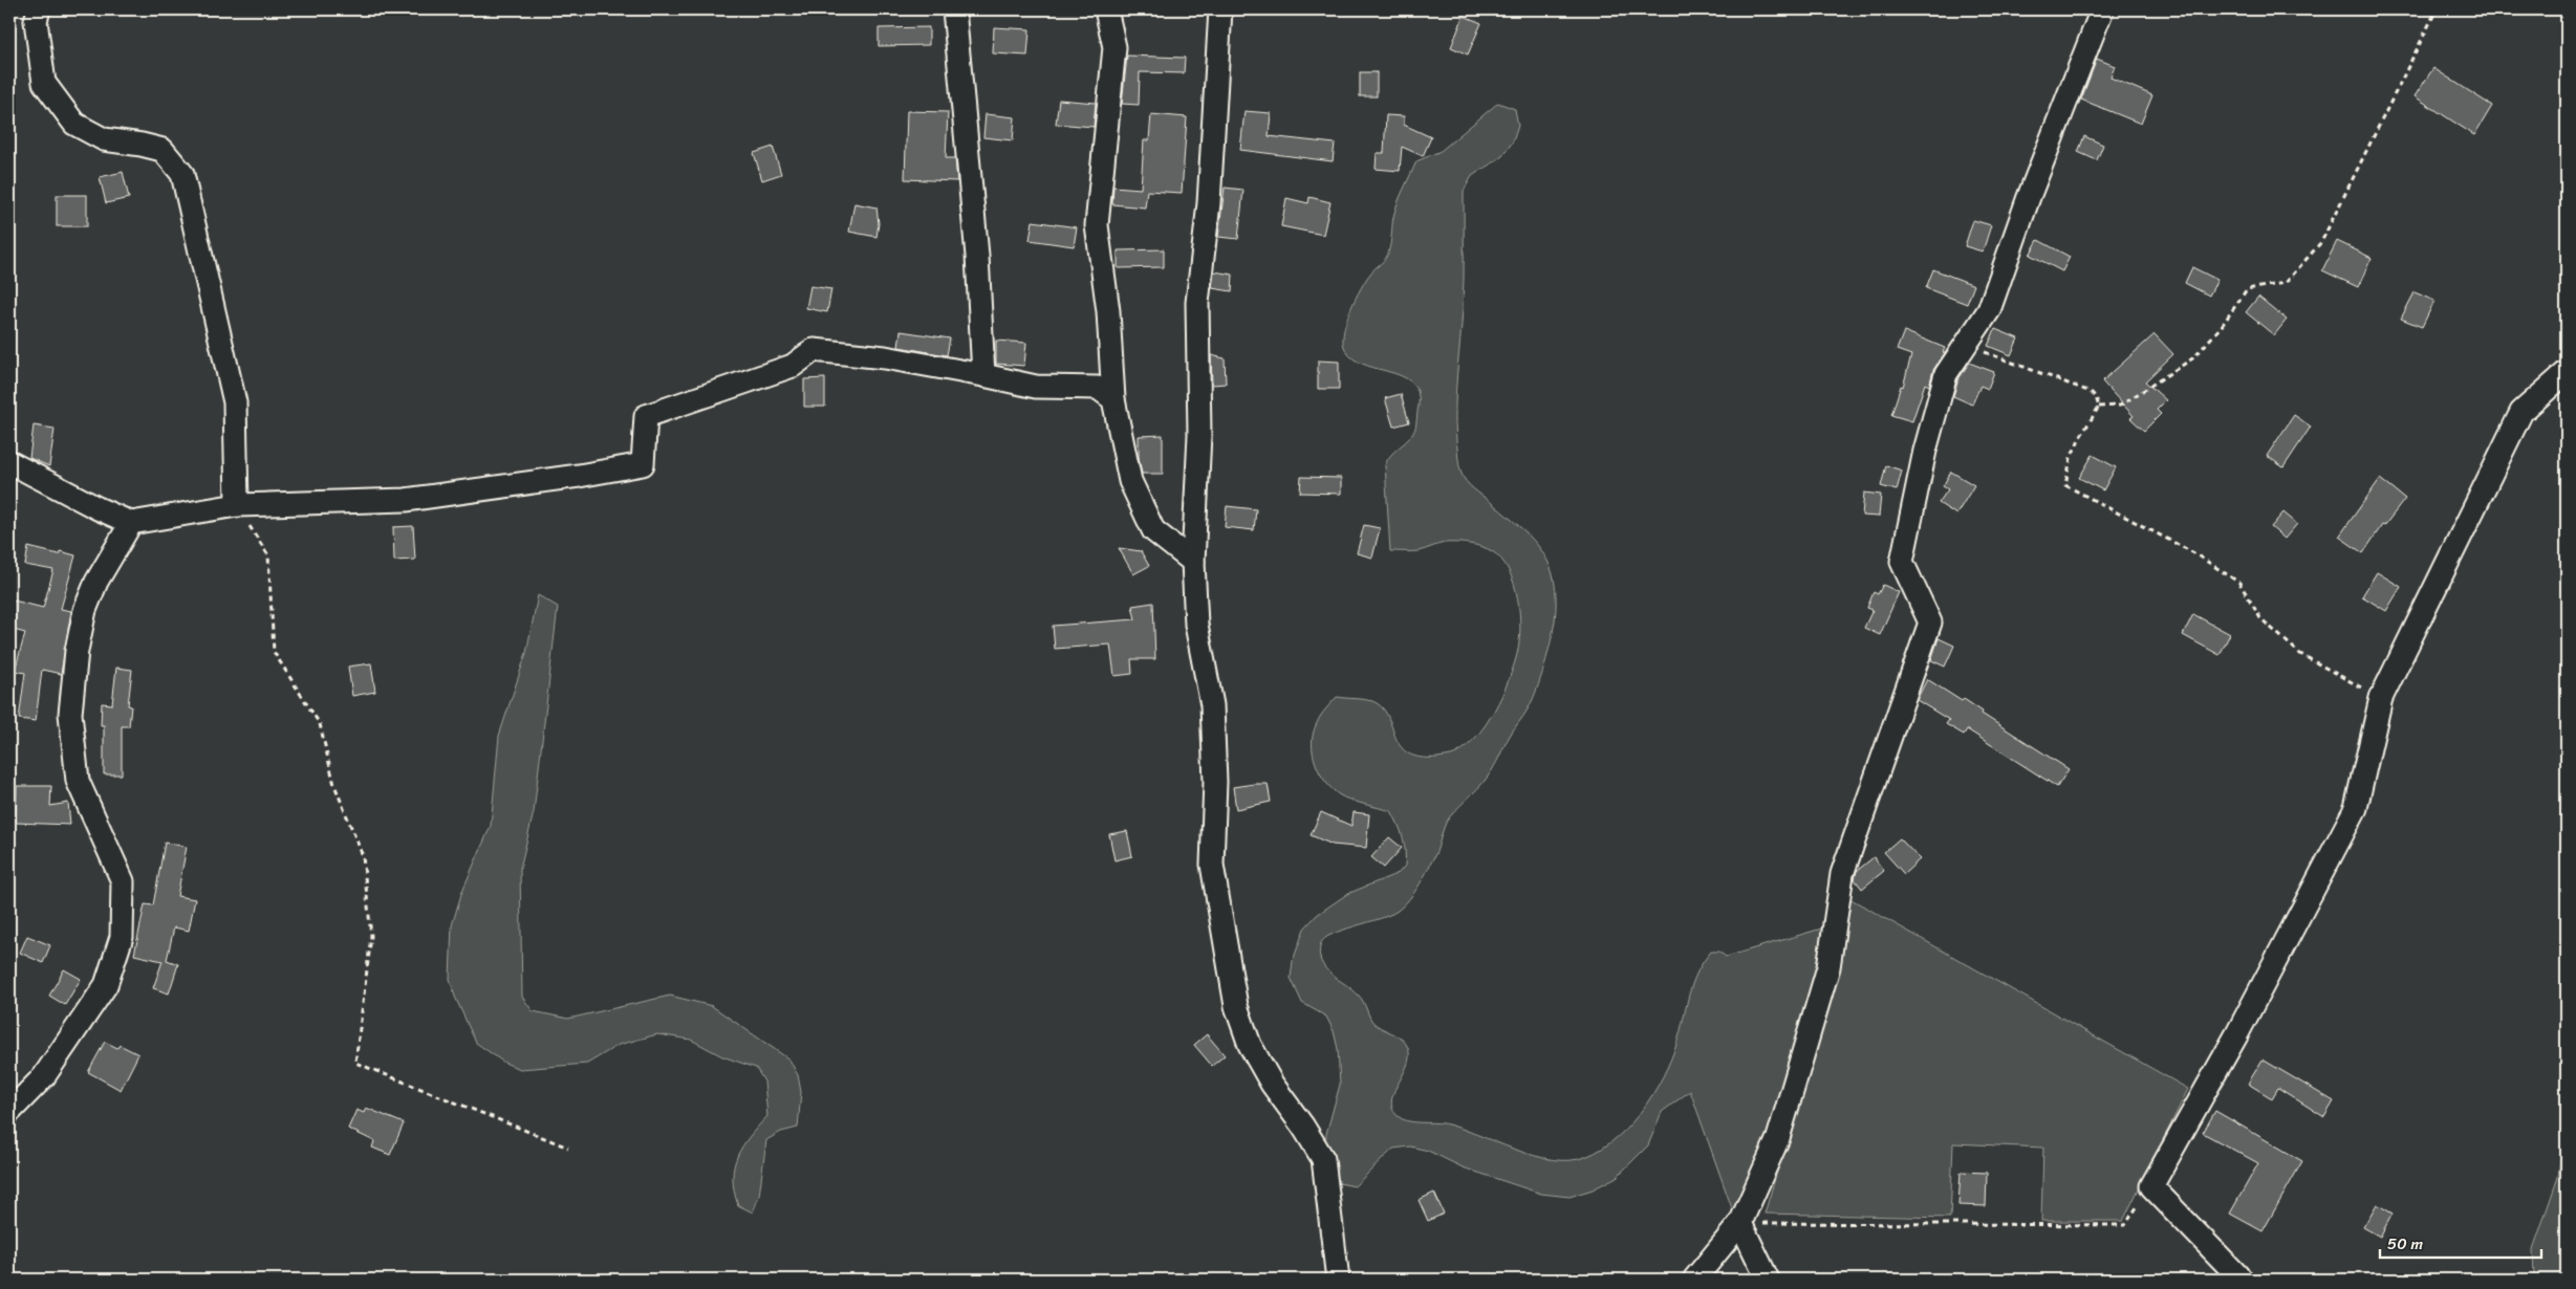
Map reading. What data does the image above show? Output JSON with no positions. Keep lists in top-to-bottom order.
{
  "scale_bar": "50 m"
}
